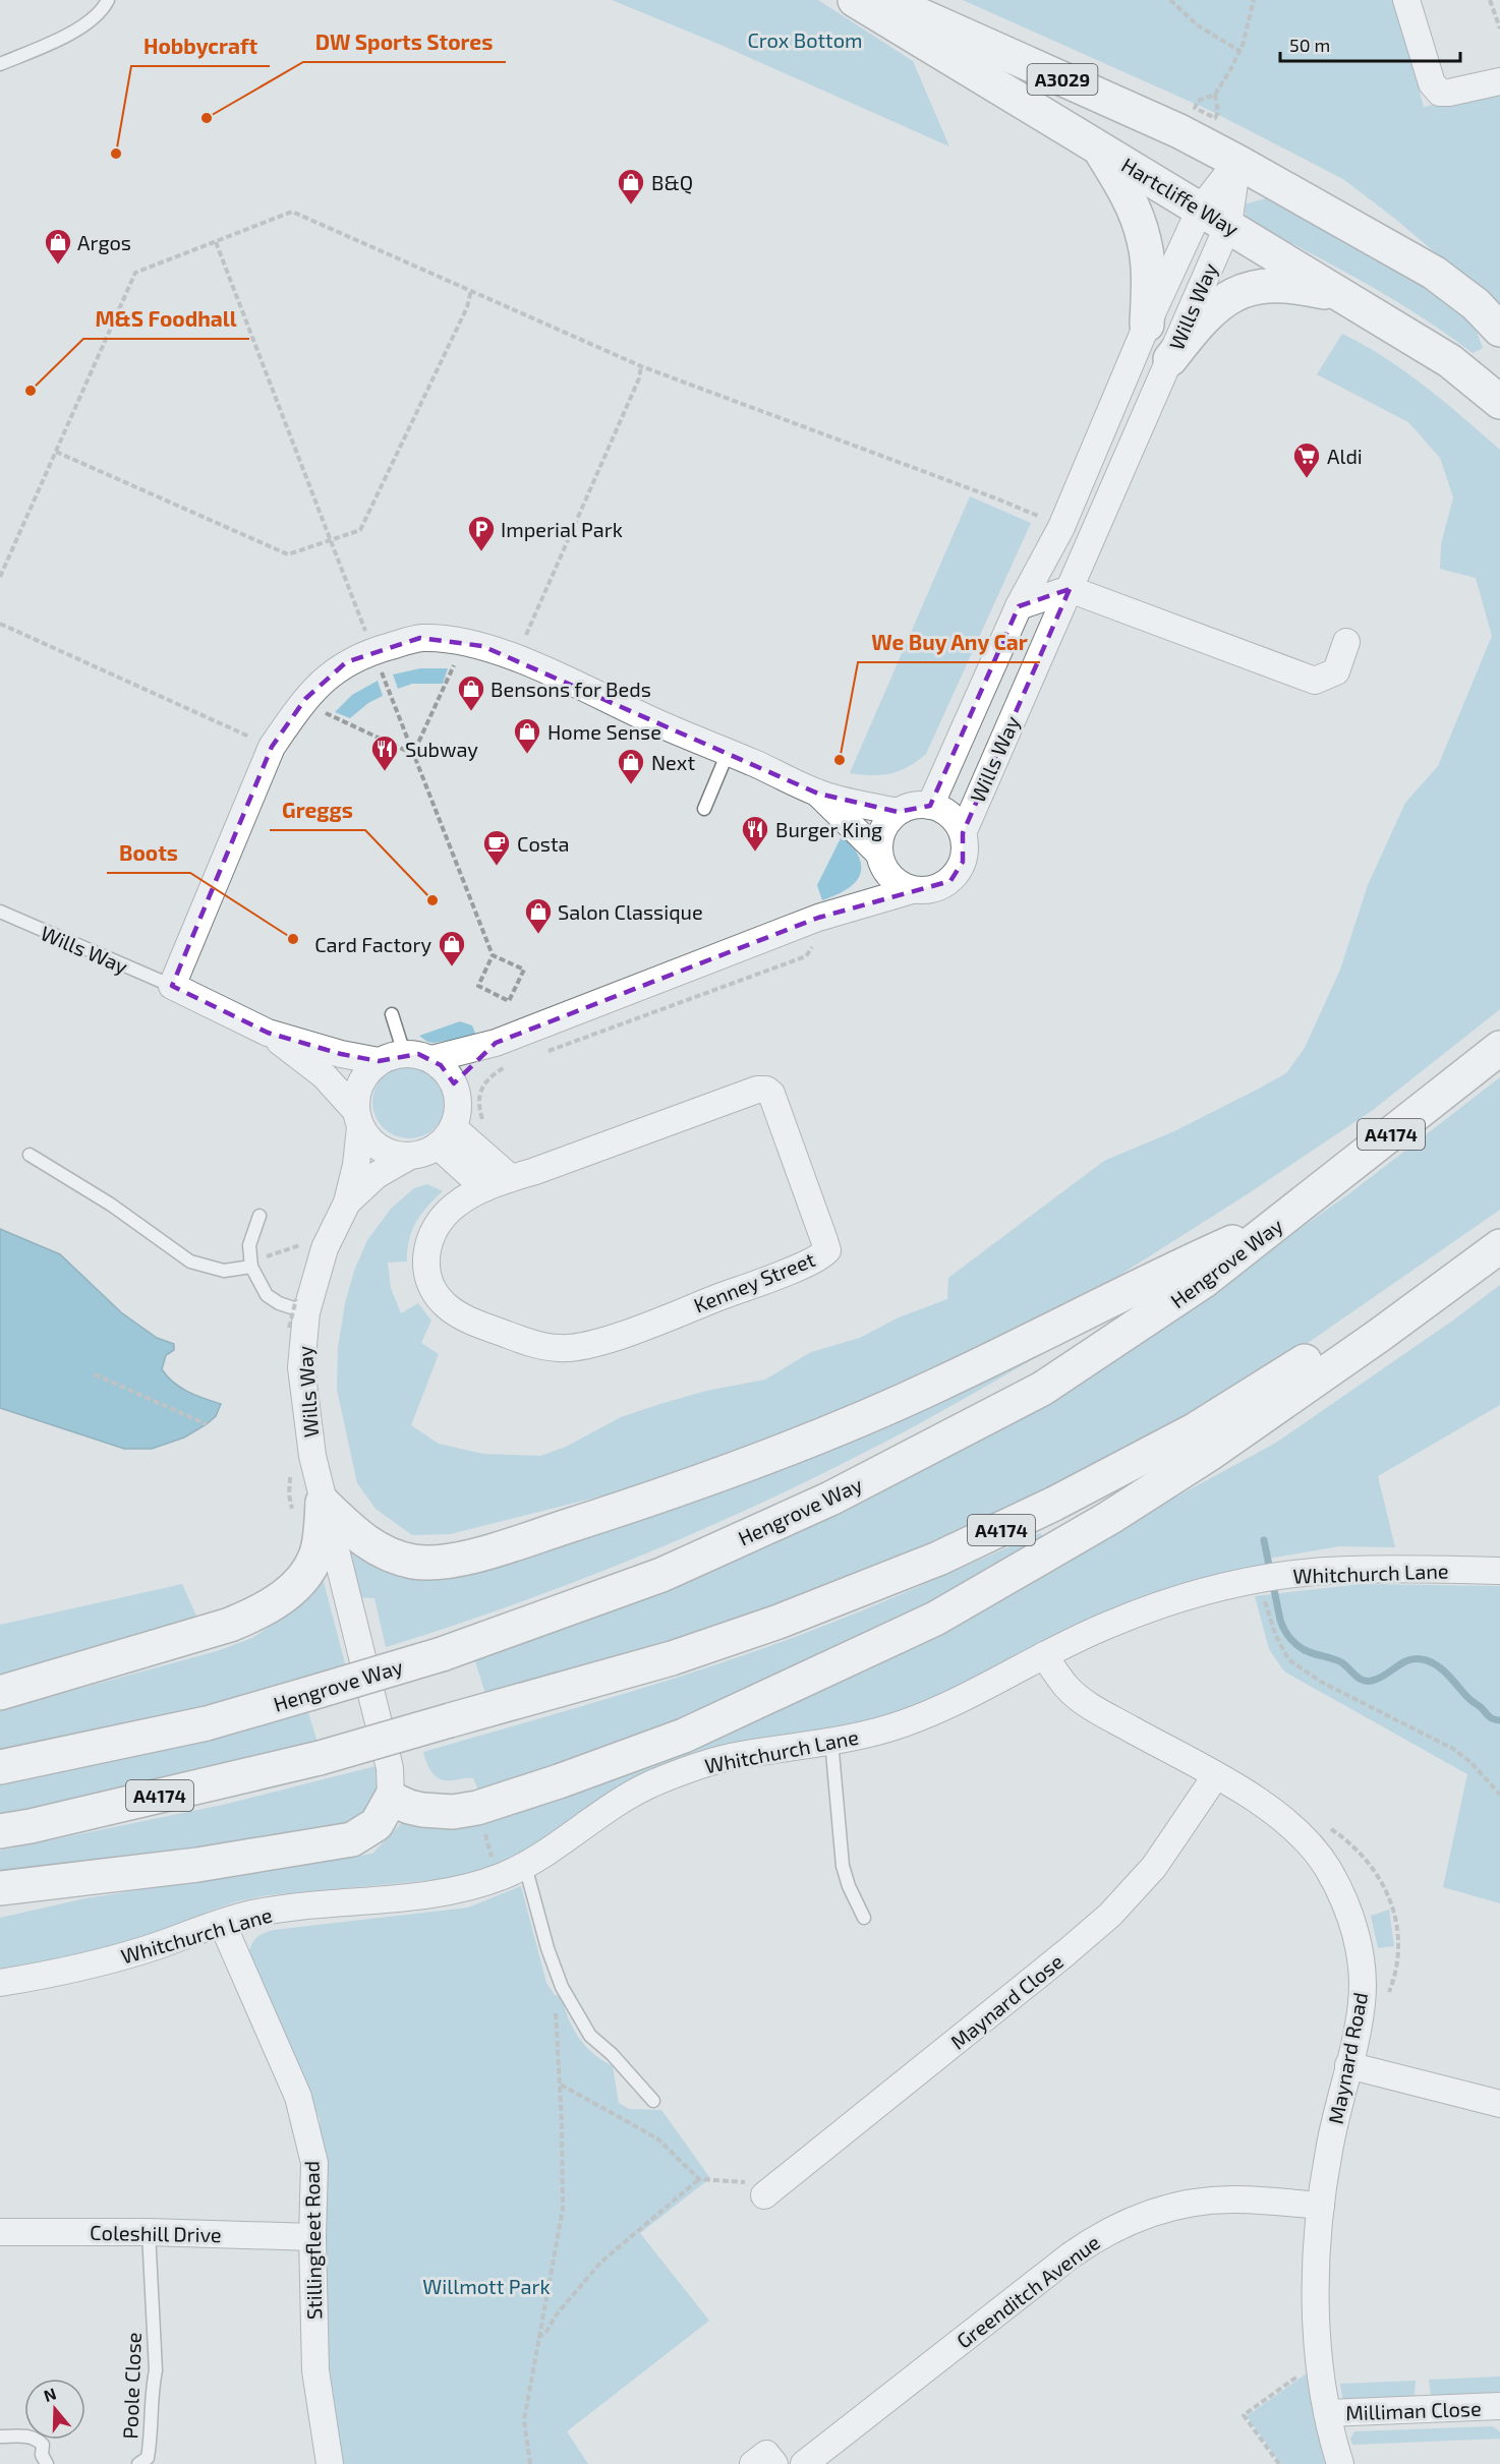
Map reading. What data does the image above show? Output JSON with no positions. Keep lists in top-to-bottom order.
{
  "streets": {
    "highway": [
      "A3029",
      "Hartcliffe Way",
      "A4174",
      "Hengrove Way"
    ],
    "street": [
      "Wills Way",
      "Kenney Street",
      "Whitchurch Lane",
      "Maynard Close",
      "Maynard Road",
      "Coleshill Drive",
      "Stillingfleet Road",
      "Greenditch Avenue",
      "Milliman Close"
    ],
    "lane": ["Poole Close"]
  },
  "crossings": [
    ["A3029", "Wills Way"],
    ["Hartcliffe Way", "Wills Way"],
    ["Whitchurch Lane", "Maynard Road"],
    ["Whitchurch Lane", "Stillingfleet Road"],
    ["Maynard Close", "Maynard Road"],
    ["Maynard Road", "Greenditch Avenue"],
    ["Maynard Road", "Milliman Close"],
    ["Coleshill Drive", "Stillingfleet Road"],
    ["Coleshill Drive", "Poole Close"]
  ],
  "parks": ["Crox Bottom", "Willmott Park"],
  "places": {
    "other": [
      "DW Sports Stores",
      "Hobbycraft",
      "M&S Foodhall",
      "We Buy Any Car",
      "Greggs",
      "Boots"
    ],
    "shop": [
      "B&Q",
      "Argos",
      "Bensons for Beds",
      "Home Sense",
      "Next",
      "Salon Classique",
      "Card Factory"
    ],
    "supermarket": ["Aldi"],
    "parking": ["Imperial Park"],
    "restaurant": ["Subway", "Burger King"],
    "cafe": ["Costa"]
  },
  "scale_bar": "50 m",
  "north": "top"
}
